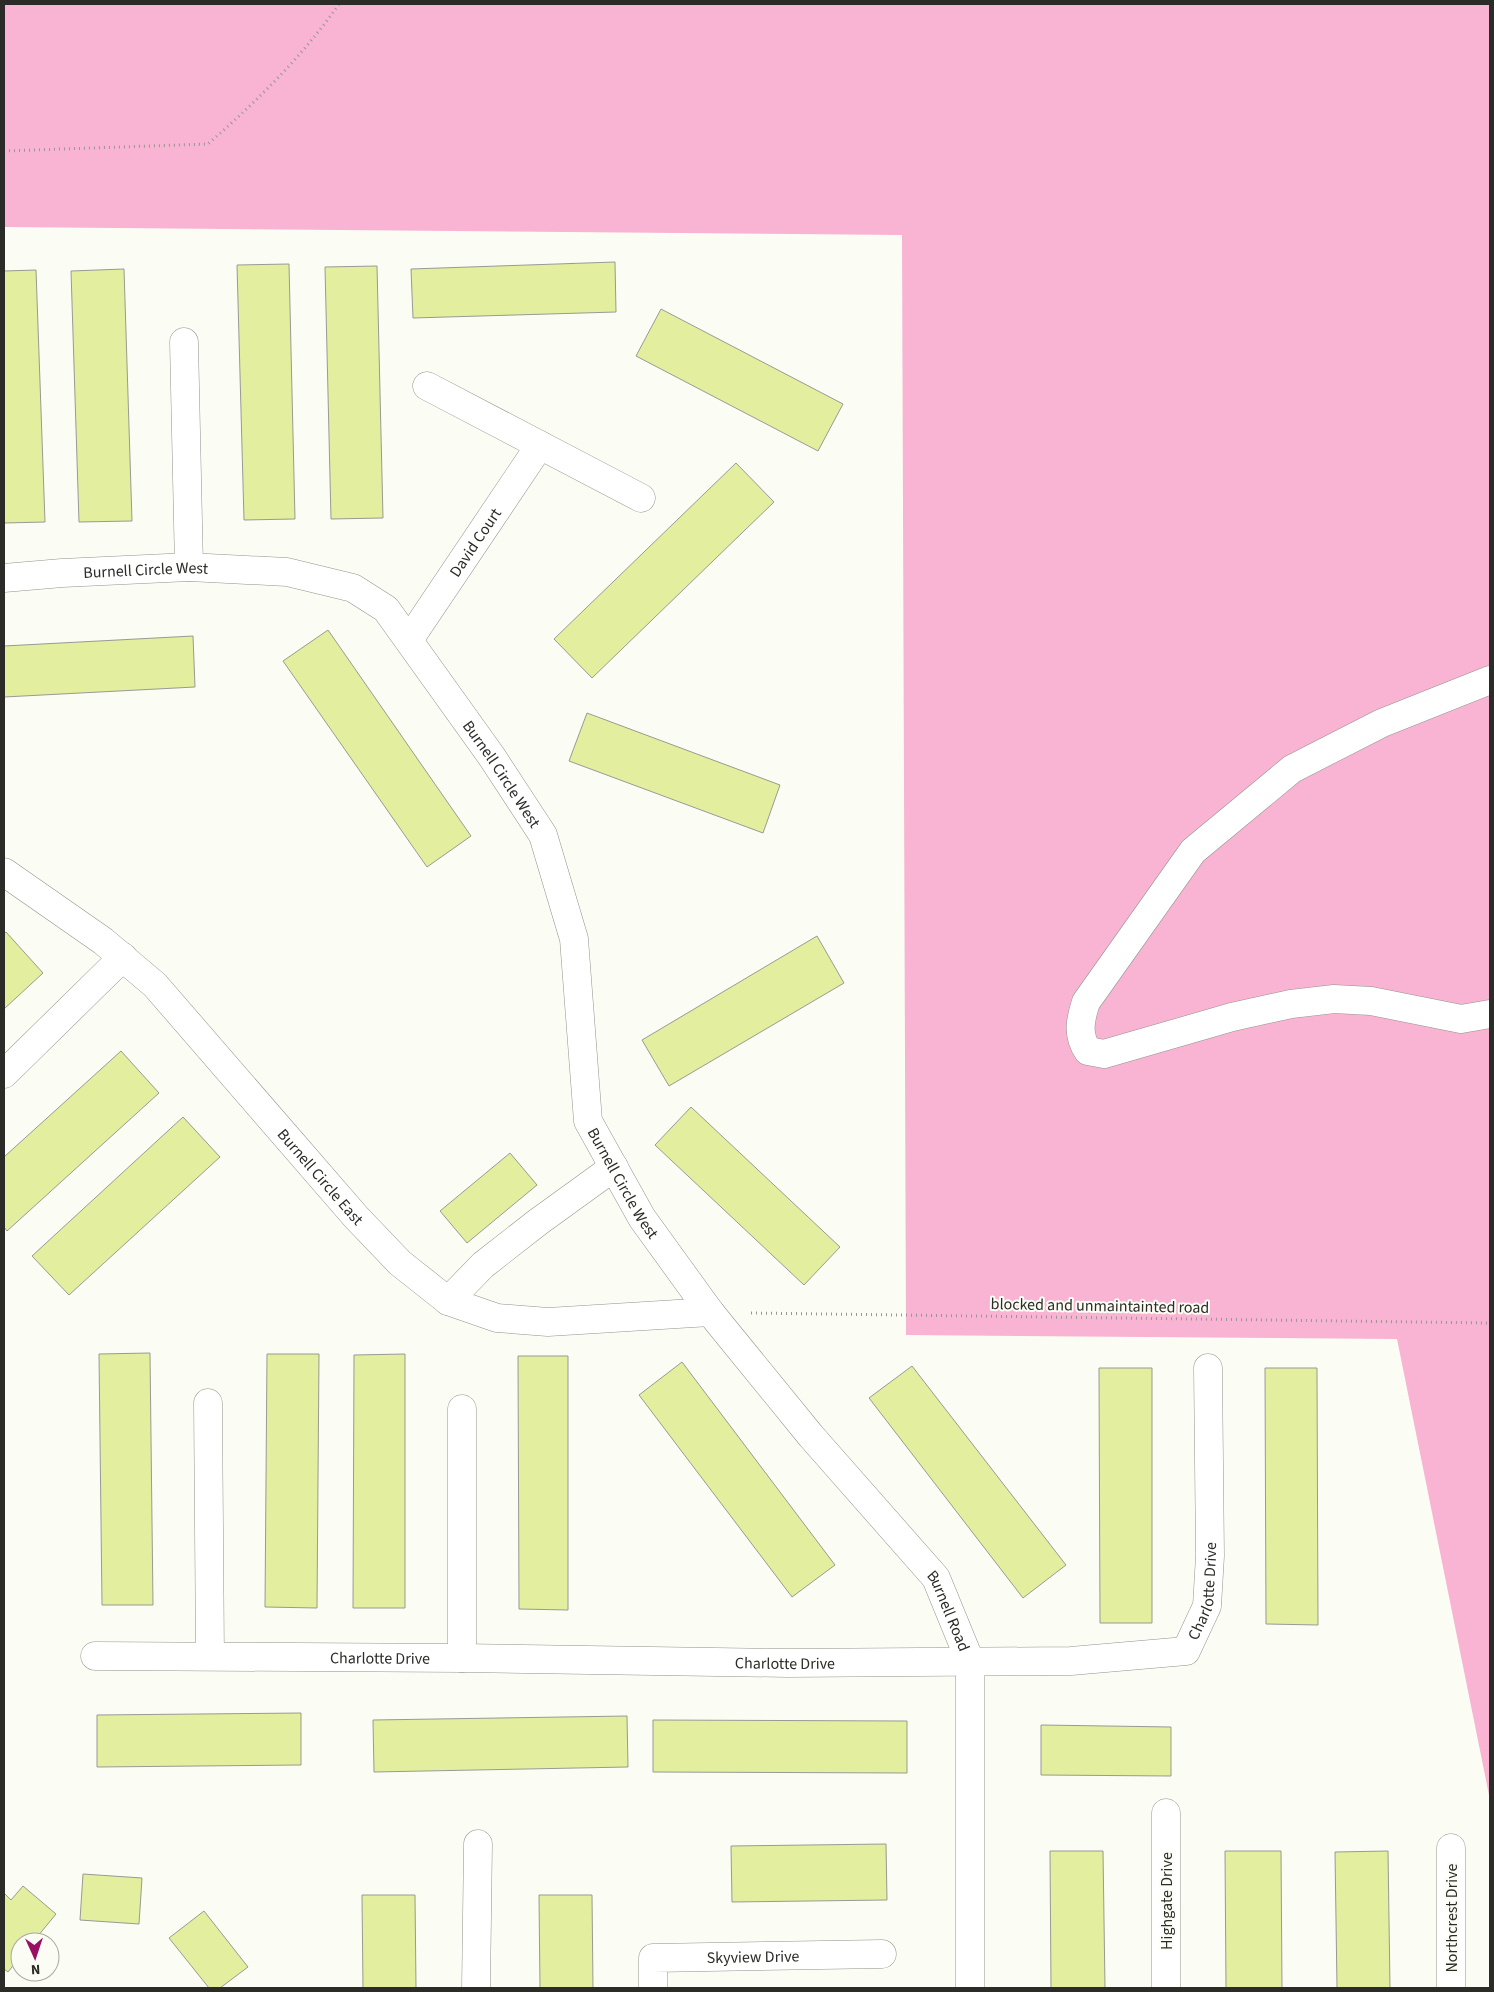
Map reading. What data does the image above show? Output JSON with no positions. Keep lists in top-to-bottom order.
{
  "streets": {
    "street": [
      "David Court",
      "Burnell Circle West",
      "Burnell Circle East",
      "Charlotte Drive",
      "Burnell Road",
      "Highgate Drive",
      "Northcrest Drive",
      "Skyview Drive"
    ],
    "path": ["blocked and unmaintainted road"]
  },
  "crossings": [
    ["David Court", "Burnell Circle West"],
    ["Burnell Circle West", "Burnell Circle East"],
    ["Burnell Circle West", "blocked and unmaintainted road"],
    ["Burnell Circle West", "Burnell Road"],
    ["Burnell Circle East", "blocked and unmaintainted road"],
    ["Burnell Circle East", "Burnell Road"],
    ["blocked and unmaintainted road", "Burnell Road"],
    ["Charlotte Drive", "Burnell Road"]
  ],
  "north": "bottom"
}
